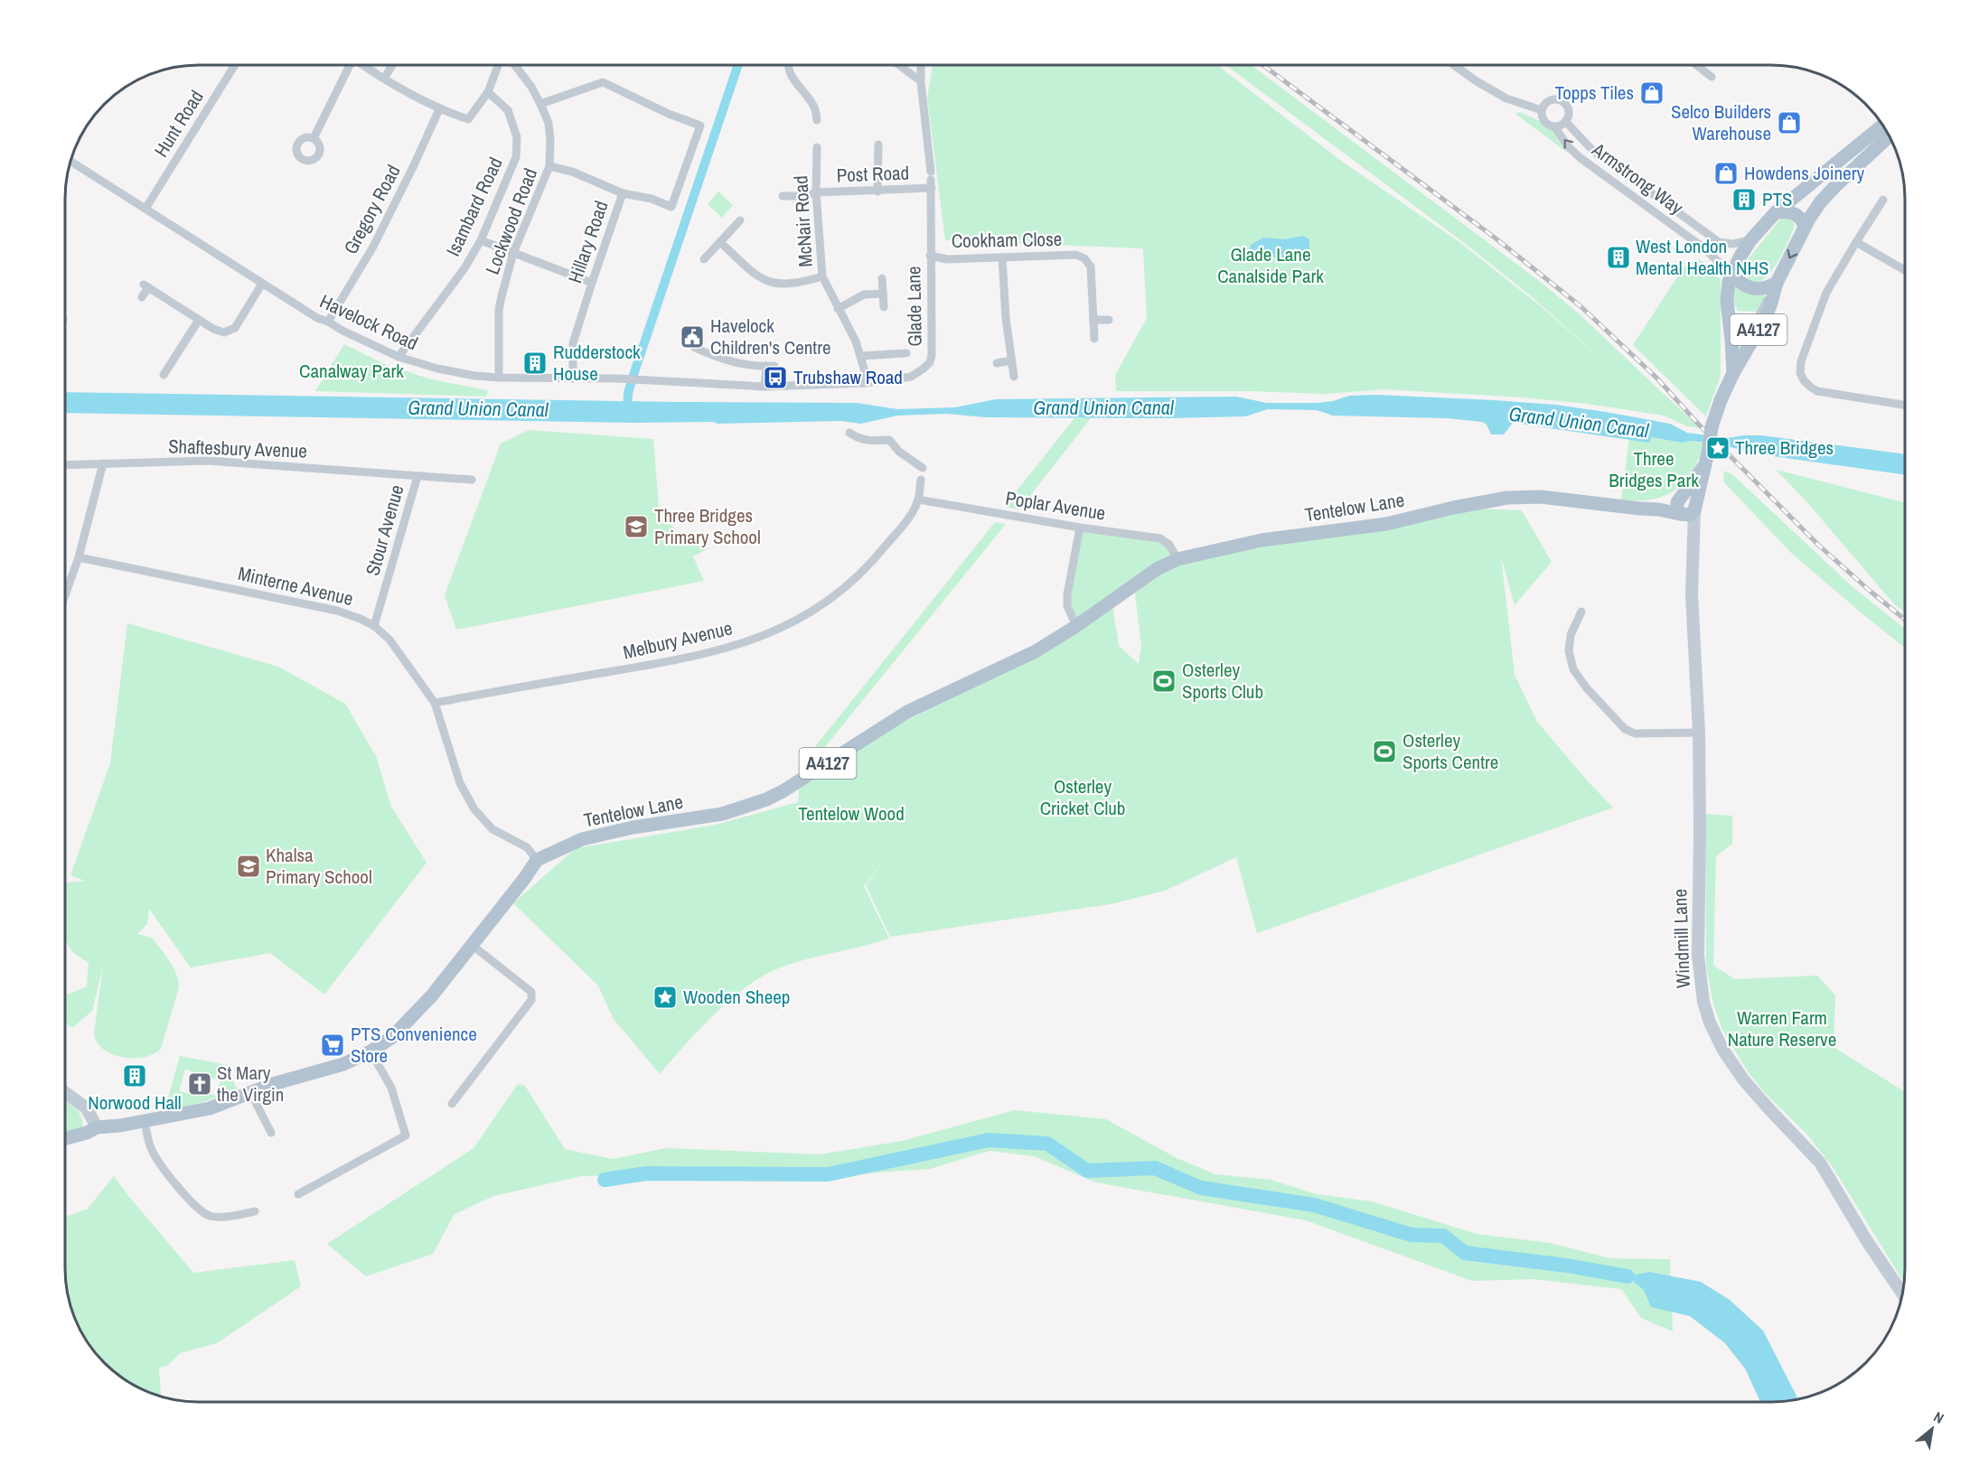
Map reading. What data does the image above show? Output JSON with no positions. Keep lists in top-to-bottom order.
{
  "streets": {
    "main road": ["A4127", "Tentelow Lane", "Windmill Lane"],
    "street": [
      "Hunt Road",
      "Post Road",
      "Armstrong Way",
      "Isambard Road",
      "Gregory Road",
      "Lockwood Road",
      "McNair Road",
      "Cookham Close",
      "Hillary Road",
      "Glade Lane",
      "Havelock Road",
      "Shaftesbury Avenue",
      "Poplar Avenue",
      "Stour Avenue",
      "Minterne Avenue",
      "Melbury Avenue"
    ]
  },
  "crossings": [
    ["Hunt Road", "Havelock Road"],
    ["Post Road", "McNair Road"],
    ["Post Road", "Glade Lane"],
    ["Armstrong Way", "Windmill Lane"],
    ["Isambard Road", "Havelock Road"],
    ["Gregory Road", "Havelock Road"],
    ["Lockwood Road", "Hillary Road"],
    ["Lockwood Road", "Havelock Road"],
    ["McNair Road", "Glade Lane"],
    ["McNair Road", "Havelock Road"],
    ["Cookham Close", "Glade Lane"],
    ["Hillary Road", "Havelock Road"],
    ["Glade Lane", "Havelock Road"],
    ["Shaftesbury Avenue", "Stour Avenue"],
    ["Poplar Avenue", "Tentelow Lane"],
    ["Poplar Avenue", "Melbury Avenue"],
    ["Tentelow Lane", "Minterne Avenue"],
    ["Tentelow Lane", "Windmill Lane"],
    ["Stour Avenue", "Minterne Avenue"],
    ["Minterne Avenue", "Melbury Avenue"]
  ],
  "water": ["Grand Union Canal"],
  "parks": [
    "Glade Lane Canalside Park",
    "Canalway Park",
    "Three Bridges Park",
    "Osterley Cricket Club",
    "Tentelow Wood",
    "Warren Farm Nature Reserve"
  ],
  "places": {
    "shop": ["Topps Tiles", "Selco Builders Warehouse", "Howdens Joinery"],
    "building": [
      "PTS",
      "West London Mental Health NHS",
      "Rudderstock House",
      "Norwood Hall"
    ],
    "public building": ["Havelock Children's Centre"],
    "bus stop": ["Trubshaw Road"],
    "place": ["Three Bridges", "Wooden Sheep"],
    "school or university": ["Three Bridges Primary School", "Khalsa Primary School"],
    "sports": ["Osterley Sports Club", "Osterley Sports Centre"],
    "supermarket": ["PTS Convenience Store"],
    "church": ["St Mary the Virgin"]
  },
  "north": "top right"
}
